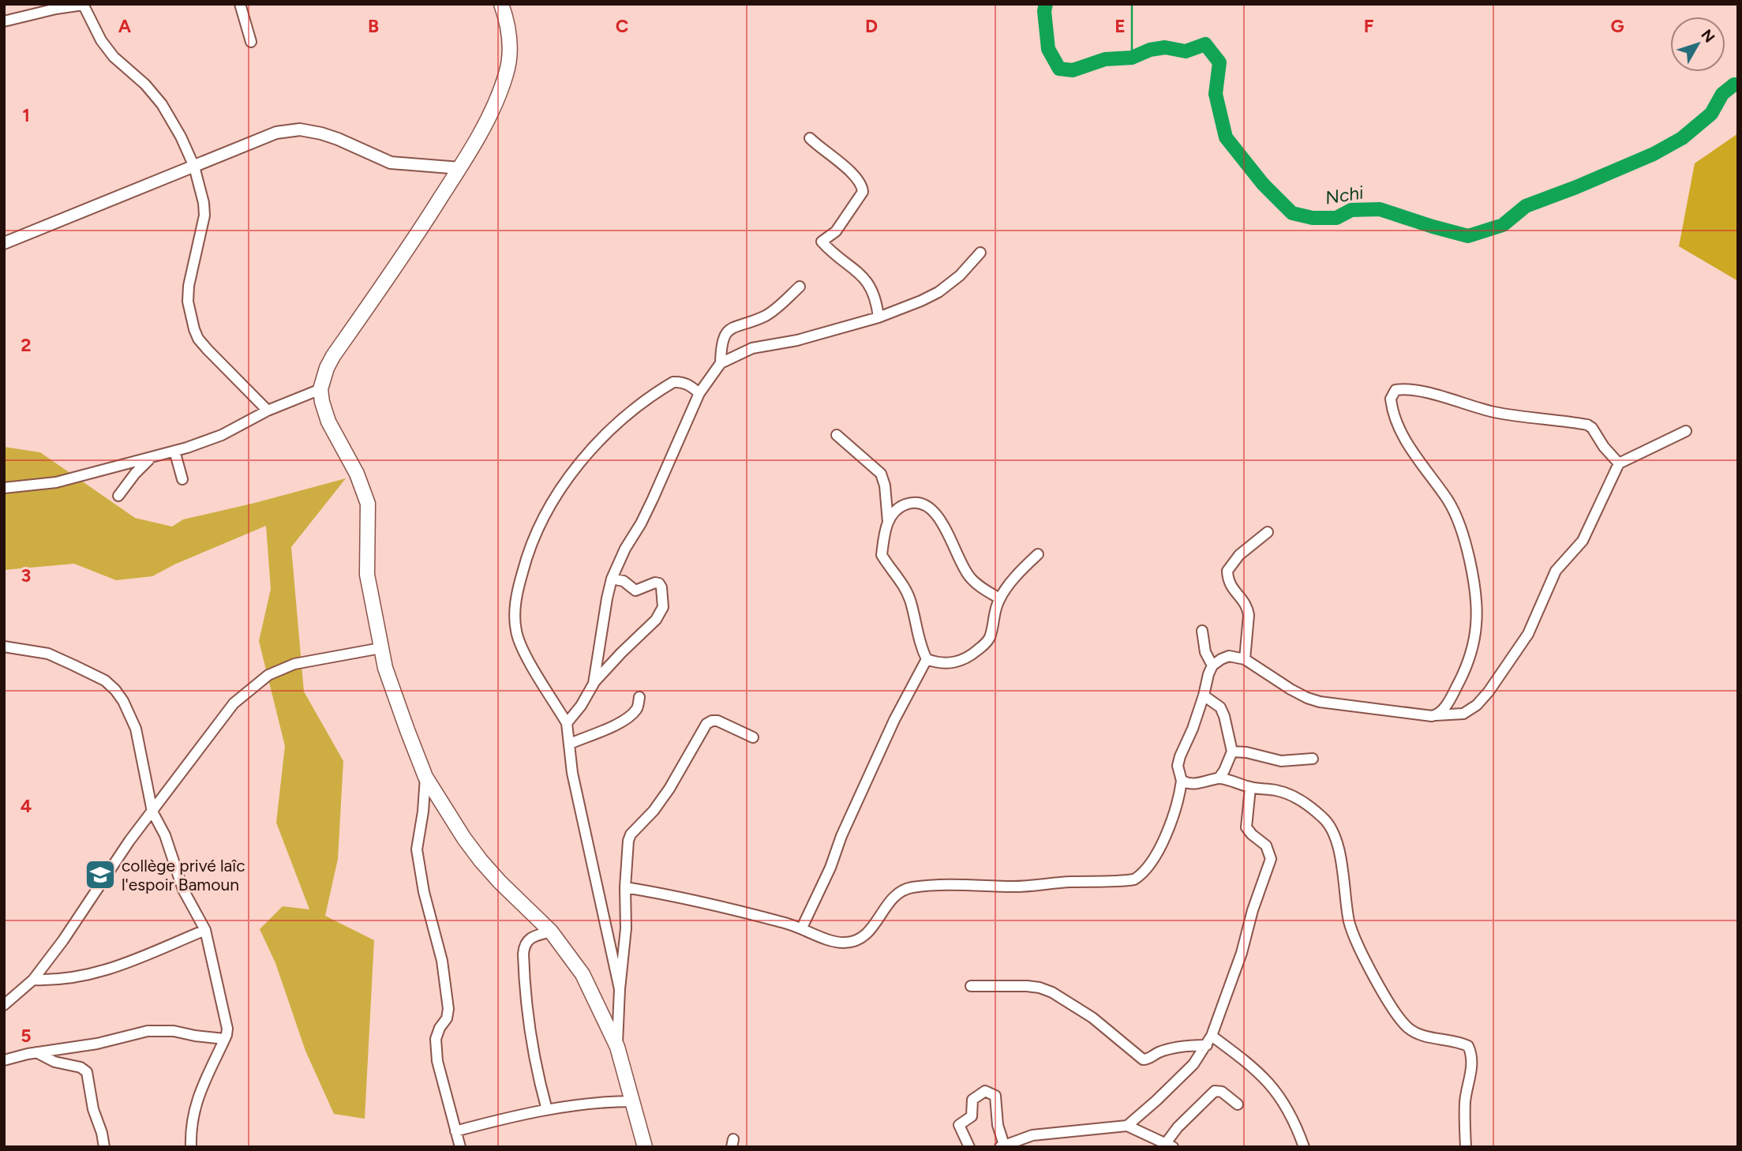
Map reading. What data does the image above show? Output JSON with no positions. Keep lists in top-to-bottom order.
{
  "water": ["Nchi"],
  "places": {
    "school or university": ["collège privé laîc l'espoir Bamoun"]
  },
  "north": "top right",
  "grid": {
    "columns": [
      "A",
      "B",
      "C",
      "D",
      "E",
      "F",
      "G"
    ],
    "rows": [
      "1",
      "2",
      "3",
      "4",
      "5"
    ]
  }
}
